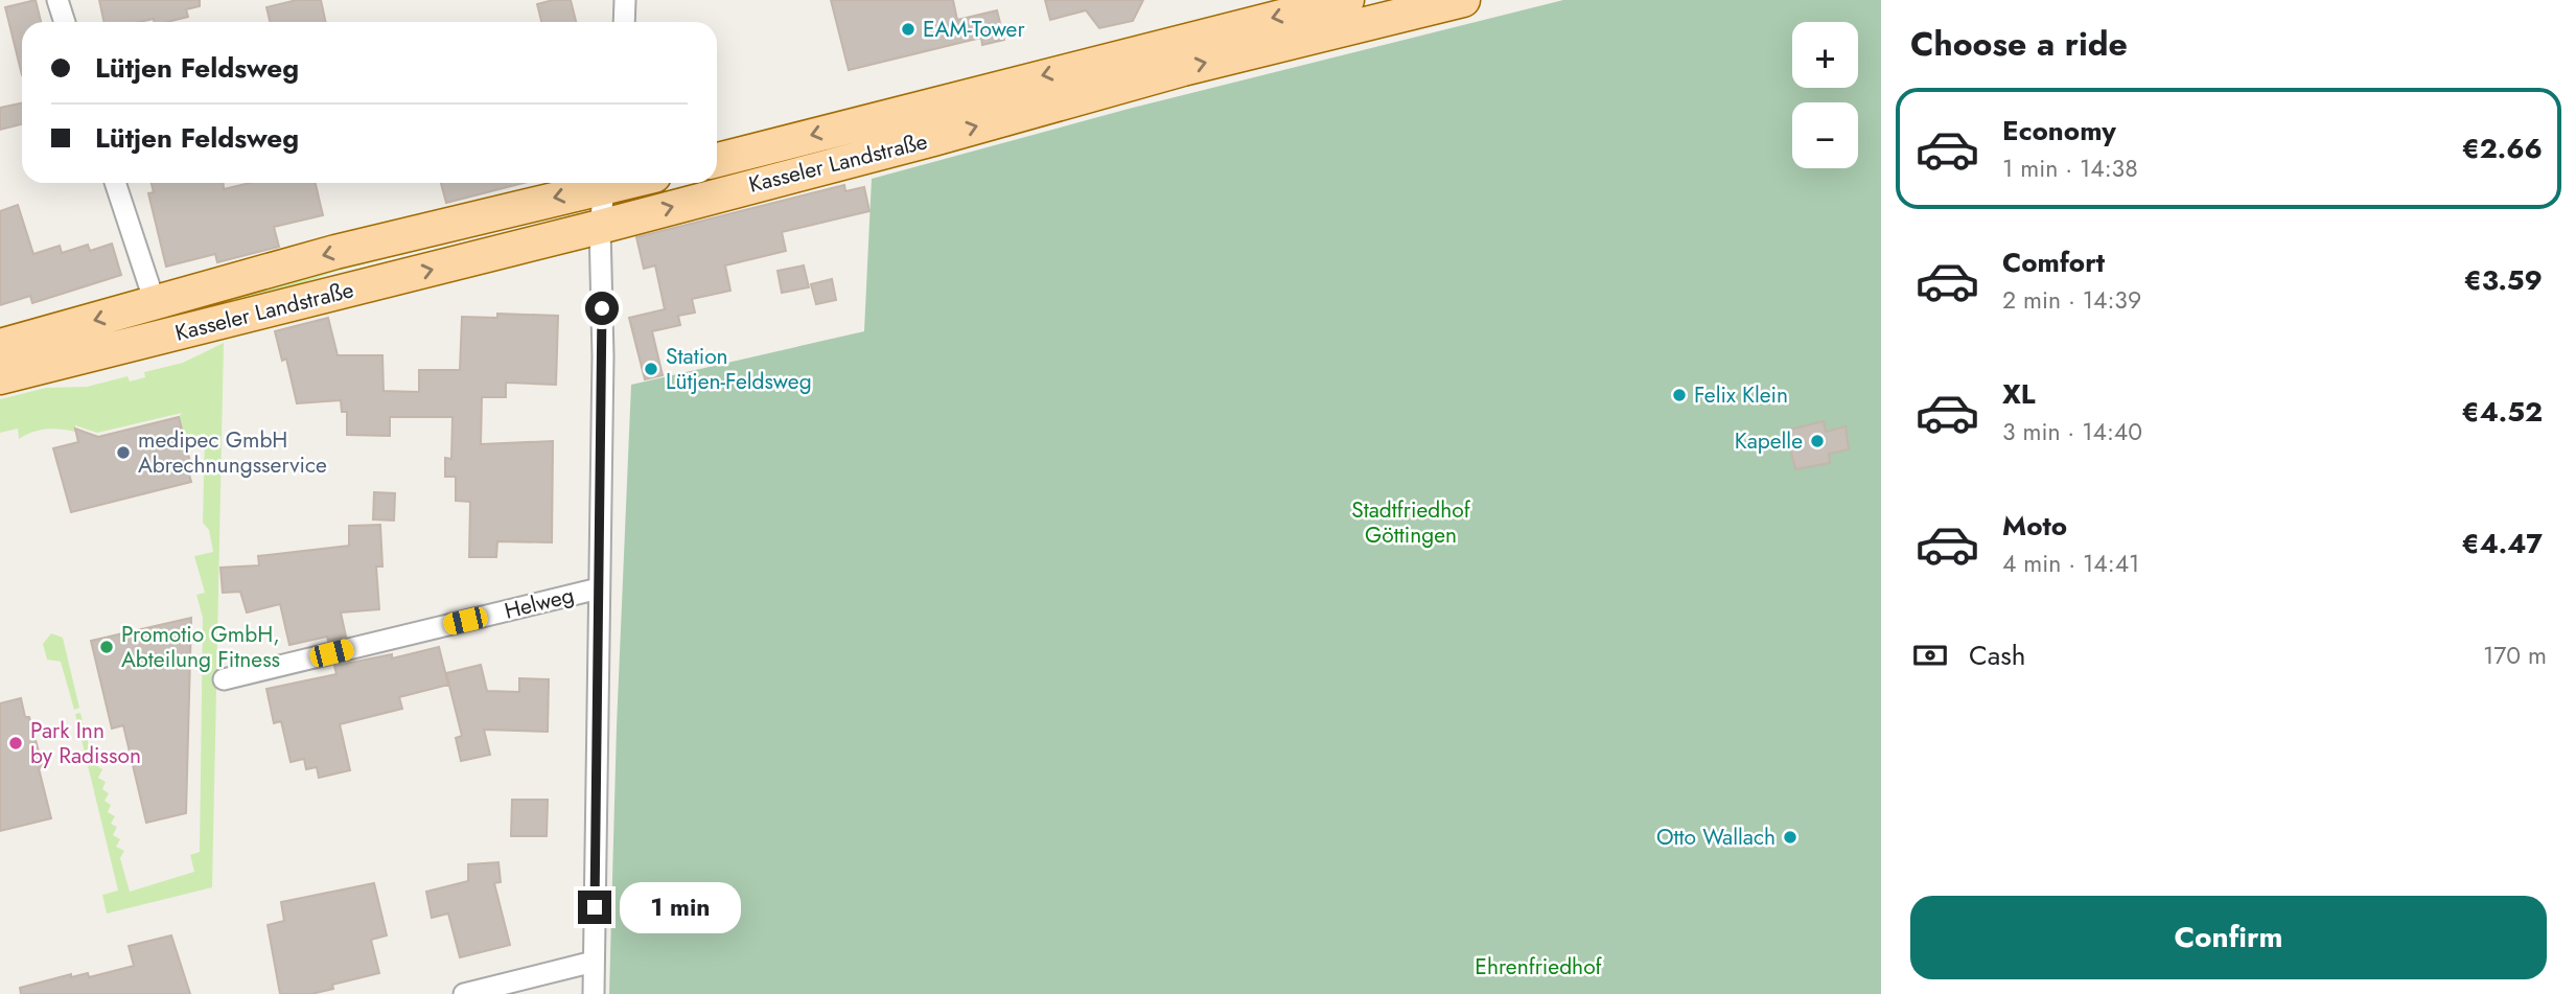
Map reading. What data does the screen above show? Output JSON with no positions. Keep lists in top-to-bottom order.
{
  "streets": {
    "main road": ["Kasseler Landstraße"],
    "street": ["Helweg"]
  },
  "parks": ["Stadtfriedhof Göttingen", "Ehrenfriedhof"],
  "places": [
    "EAM-Tower",
    "Station Lütjen-Feldsweg",
    "Felix Klein",
    "Kapelle",
    "medipec GmbH Abrechnungsservice",
    "Promotio GmbH, Abteilung Fitness",
    "Park Inn by Radisson",
    "Otto Wallach"
  ],
  "page": {
    "heading": "Choose a ride",
    "map_buttons": ["+", "−"],
    "banner": ["Lütjen Feldsweg", "Lütjen Feldsweg"],
    "list": [
      {
        "name": "Economy",
        "note": "1 min · 14:38",
        "value": "€2.66"
      },
      {
        "name": "Comfort",
        "note": "2 min · 14:39",
        "value": "€3.59"
      },
      {
        "name": "XL",
        "note": "3 min · 14:40",
        "value": "€4.52"
      },
      {
        "name": "Moto",
        "note": "4 min · 14:41",
        "value": "€4.47"
      }
    ],
    "pay": ["Cash", "170 m"],
    "buttons": "Confirm",
    "bubble": "1 min"
  }
}
